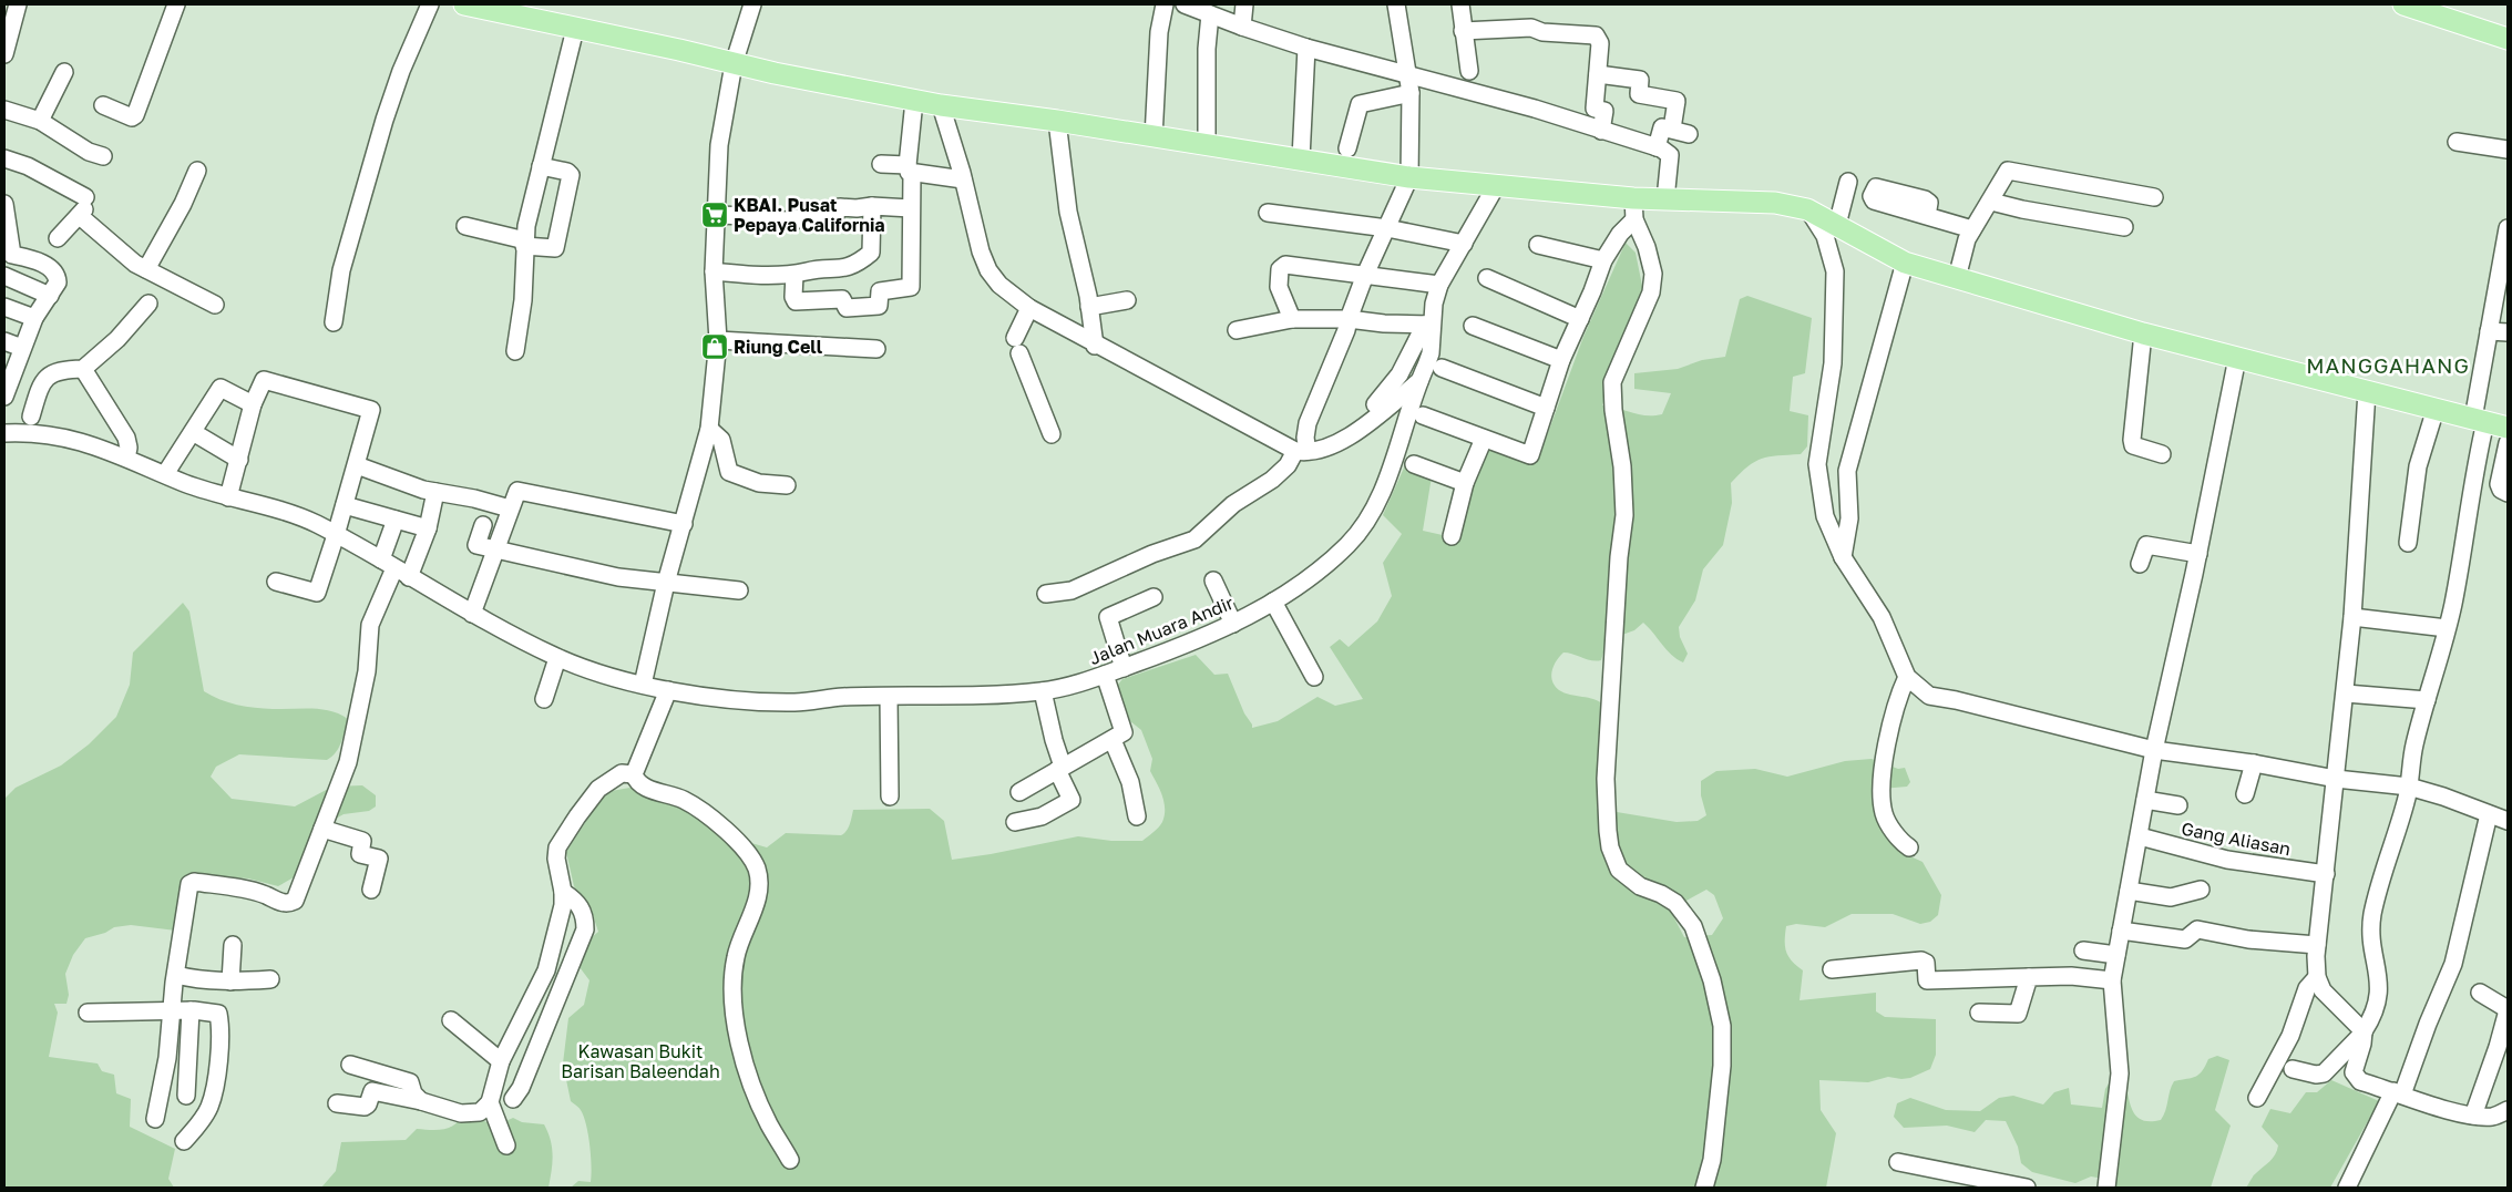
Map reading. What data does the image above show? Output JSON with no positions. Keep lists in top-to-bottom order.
{
  "streets": {
    "street": ["Jalan Muara Andir", "Gang Aliasan"]
  },
  "districts": ["MANGGAHANG"],
  "parks": ["Kawasan Bukit Barisan Baleendah"],
  "places": {
    "supermarket": ["KBAI. Pusat Pepaya California"],
    "shop": ["Riung Cell"]
  }
}
